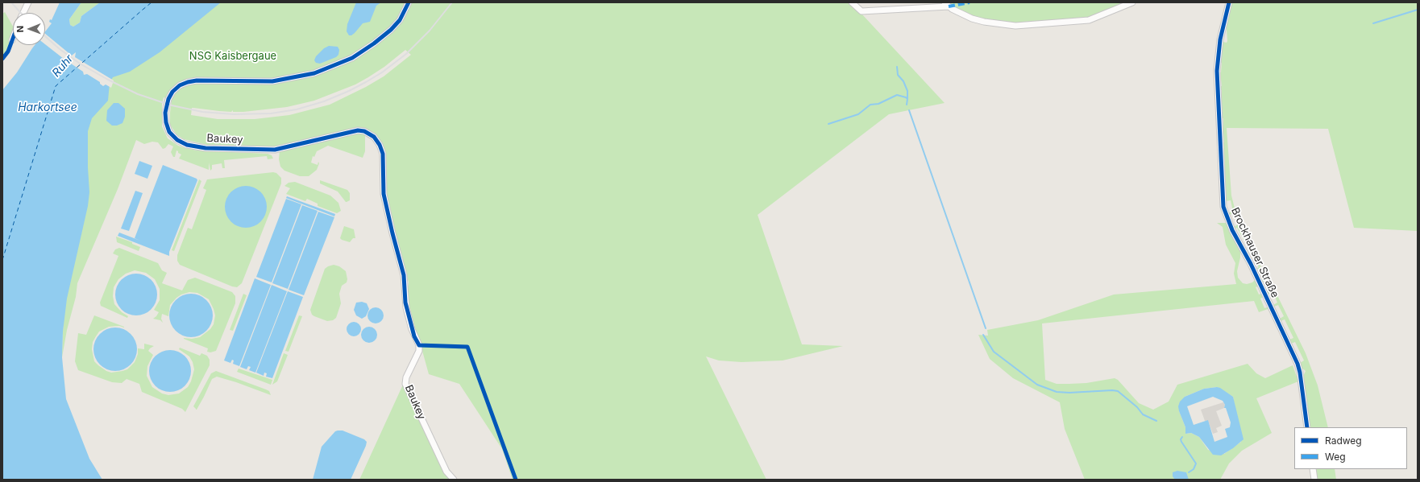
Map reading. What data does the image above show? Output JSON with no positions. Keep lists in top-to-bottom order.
{
  "streets": {
    "street": ["Baukey", "Brockhauser Straße"]
  },
  "water": ["Ruhr", "Harkortsee"],
  "parks": ["NSG Kaisbergaue"],
  "legend": ["Radweg", "Weg"],
  "north": "left"
}
